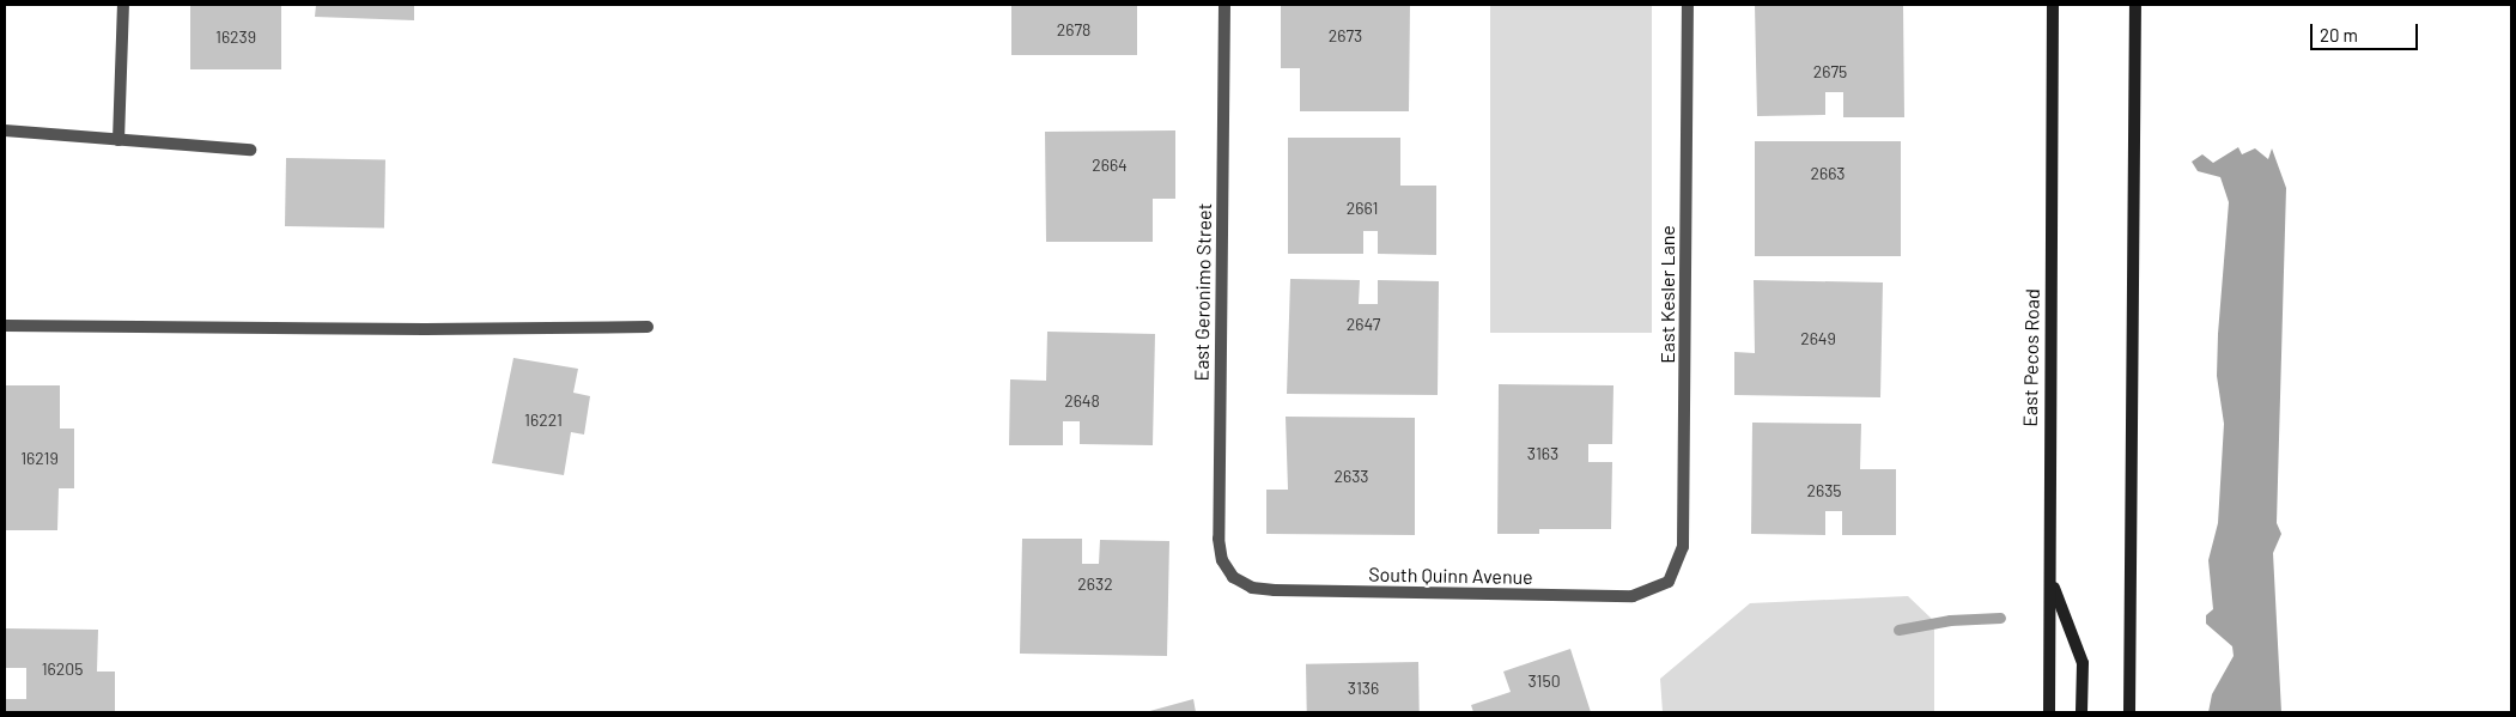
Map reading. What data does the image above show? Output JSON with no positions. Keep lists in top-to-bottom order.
{
  "streets": {
    "main road": ["East Pecos Road"],
    "street": ["East Geronimo Street", "East Kesler Lane", "South Quinn Avenue"]
  },
  "crossings": [
    ["East Geronimo Street", "South Quinn Avenue"],
    ["East Kesler Lane", "South Quinn Avenue"]
  ],
  "house_numbers": [
    "2678",
    "2673",
    "16239",
    "2675",
    "2664",
    "2663",
    "2661",
    "2647",
    "2649",
    "2648",
    "16221",
    "3163",
    "16219",
    "2633",
    "2635",
    "2632",
    "16205",
    "3150",
    "3136"
  ],
  "scale_bar": "20 m"
}
